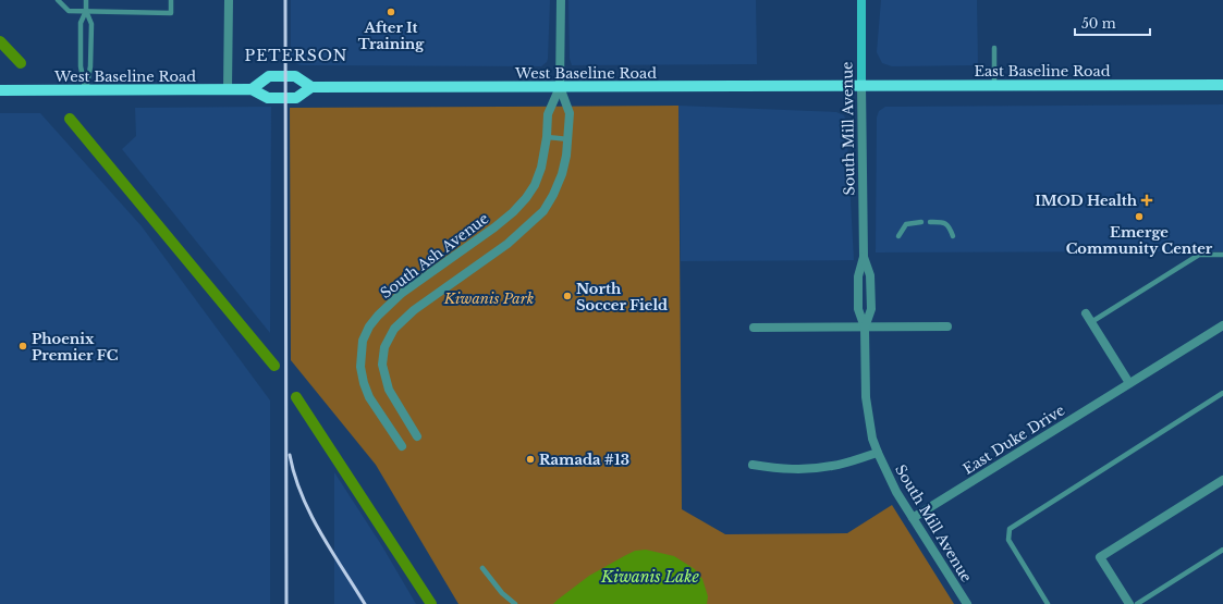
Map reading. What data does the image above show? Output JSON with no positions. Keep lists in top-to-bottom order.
{
  "streets": {
    "main road": ["East Baseline Road", "West Baseline Road", "South Mill Avenue"],
    "street": ["South Ash Avenue", "East Duke Drive"]
  },
  "crossings": [
    ["East Baseline Road", "West Baseline Road"],
    ["East Baseline Road", "South Mill Avenue"],
    ["West Baseline Road", "South Mill Avenue"],
    ["West Baseline Road", "South Ash Avenue"],
    ["South Mill Avenue", "East Duke Drive"]
  ],
  "districts": ["PETERSON"],
  "water": ["Kiwanis Lake"],
  "parks": ["Kiwanis Park"],
  "places": {
    "other": [
      "After It Training",
      "Emerge Community Center",
      "North Soccer Field",
      "Phoenix Premier FC",
      "Ramada #13"
    ],
    "health": ["IMOD Health"]
  },
  "scale_bar": "50 m"
}
